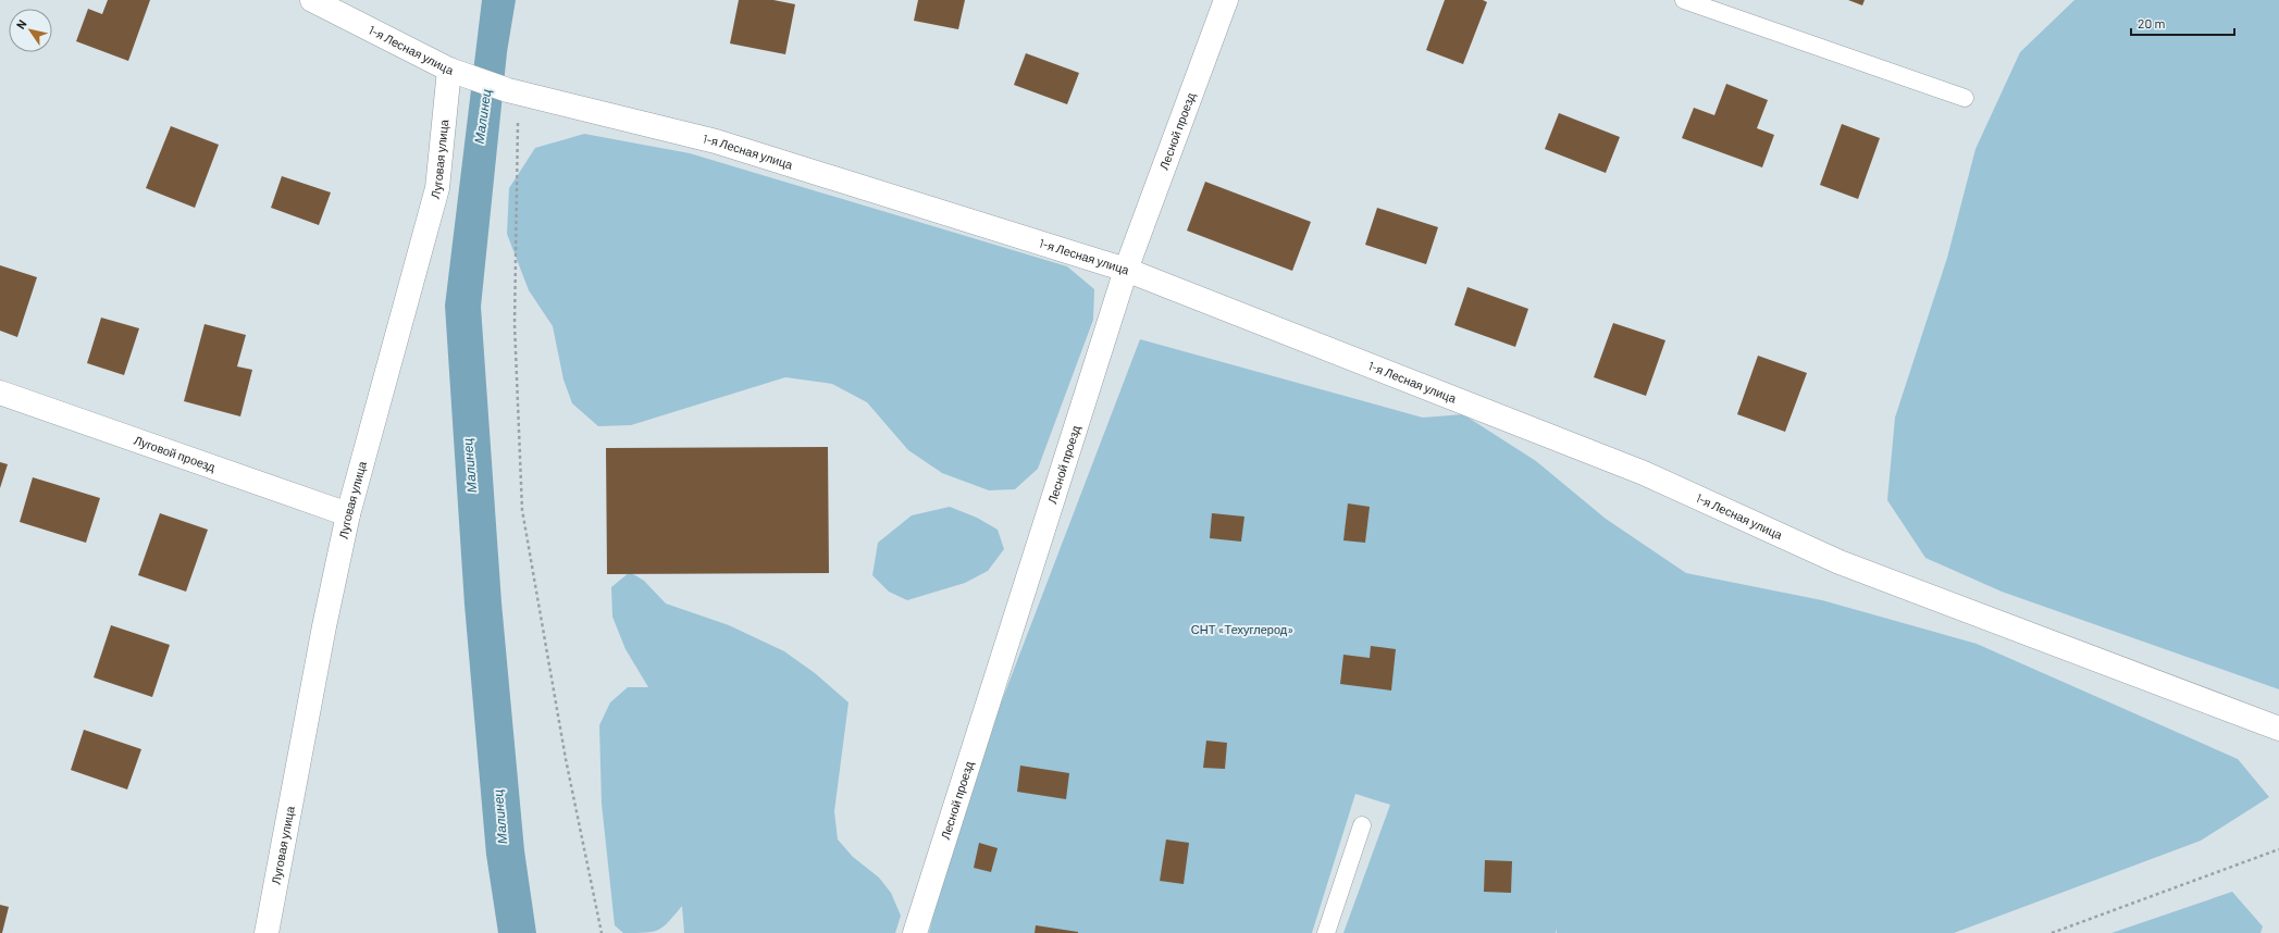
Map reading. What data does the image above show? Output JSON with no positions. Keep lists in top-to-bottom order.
{
  "streets": {
    "street": [
      "1-я Лесная улица",
      "Лесной проезд",
      "Луговая улица",
      "Луговой проезд"
    ]
  },
  "crossings": [
    ["1-я Лесная улица", "Лесной проезд"],
    ["1-я Лесная улица", "Луговая улица"],
    ["Луговая улица", "Луговой проезд"]
  ],
  "water": ["Малинец"],
  "parks": ["СНТ «Техуглерод»"],
  "scale_bar": "20 m",
  "north": "top left"
}
